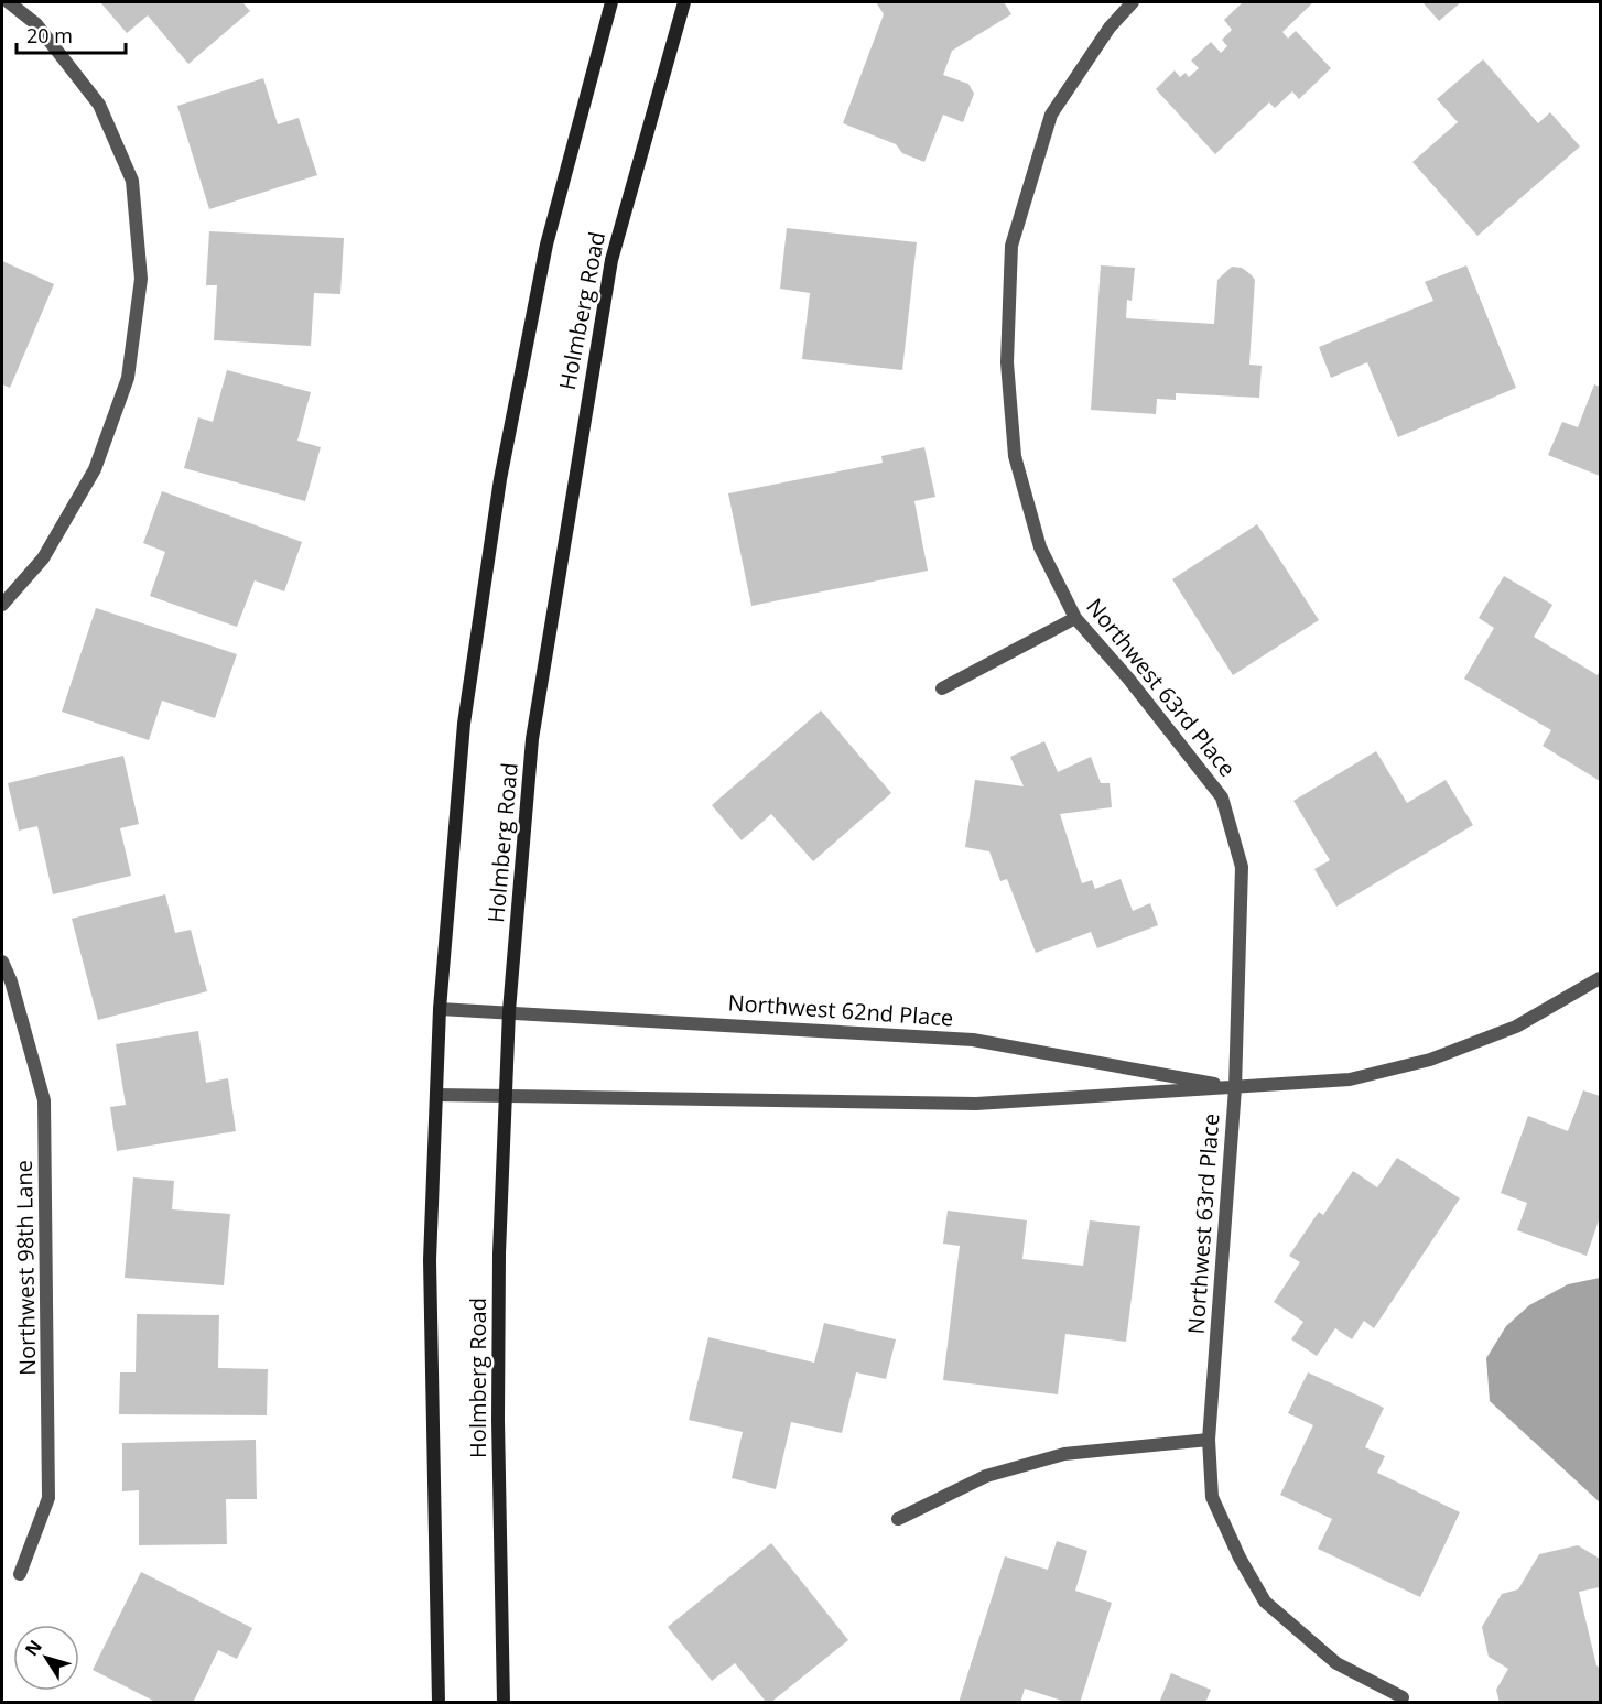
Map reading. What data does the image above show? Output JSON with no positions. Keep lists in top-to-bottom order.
{
  "streets": {
    "street": [
      "Holmberg Road",
      "Northwest 63rd Place",
      "Northwest 62nd Place",
      "Northwest 98th Lane"
    ]
  },
  "crossings": [
    ["Holmberg Road", "Northwest 62nd Place"],
    ["Northwest 63rd Place", "Northwest 62nd Place"]
  ],
  "scale_bar": "20 m",
  "north": "top left"
}
